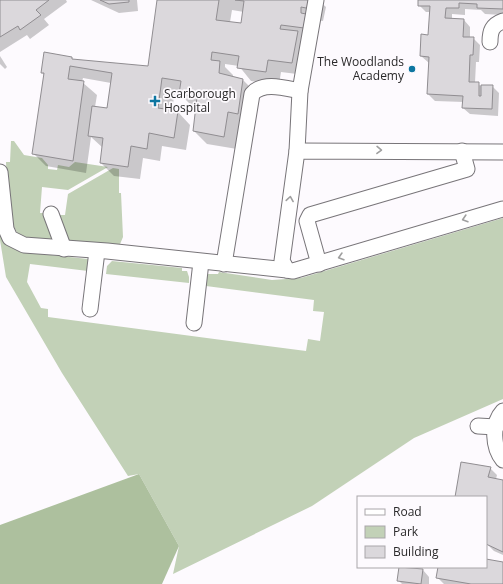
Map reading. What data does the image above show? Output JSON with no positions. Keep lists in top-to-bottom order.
{
  "places": {
    "other": ["The Woodlands Academy"],
    "health": ["Scarborough Hospital"]
  },
  "legend": ["Road", "Park", "Building"]
}
